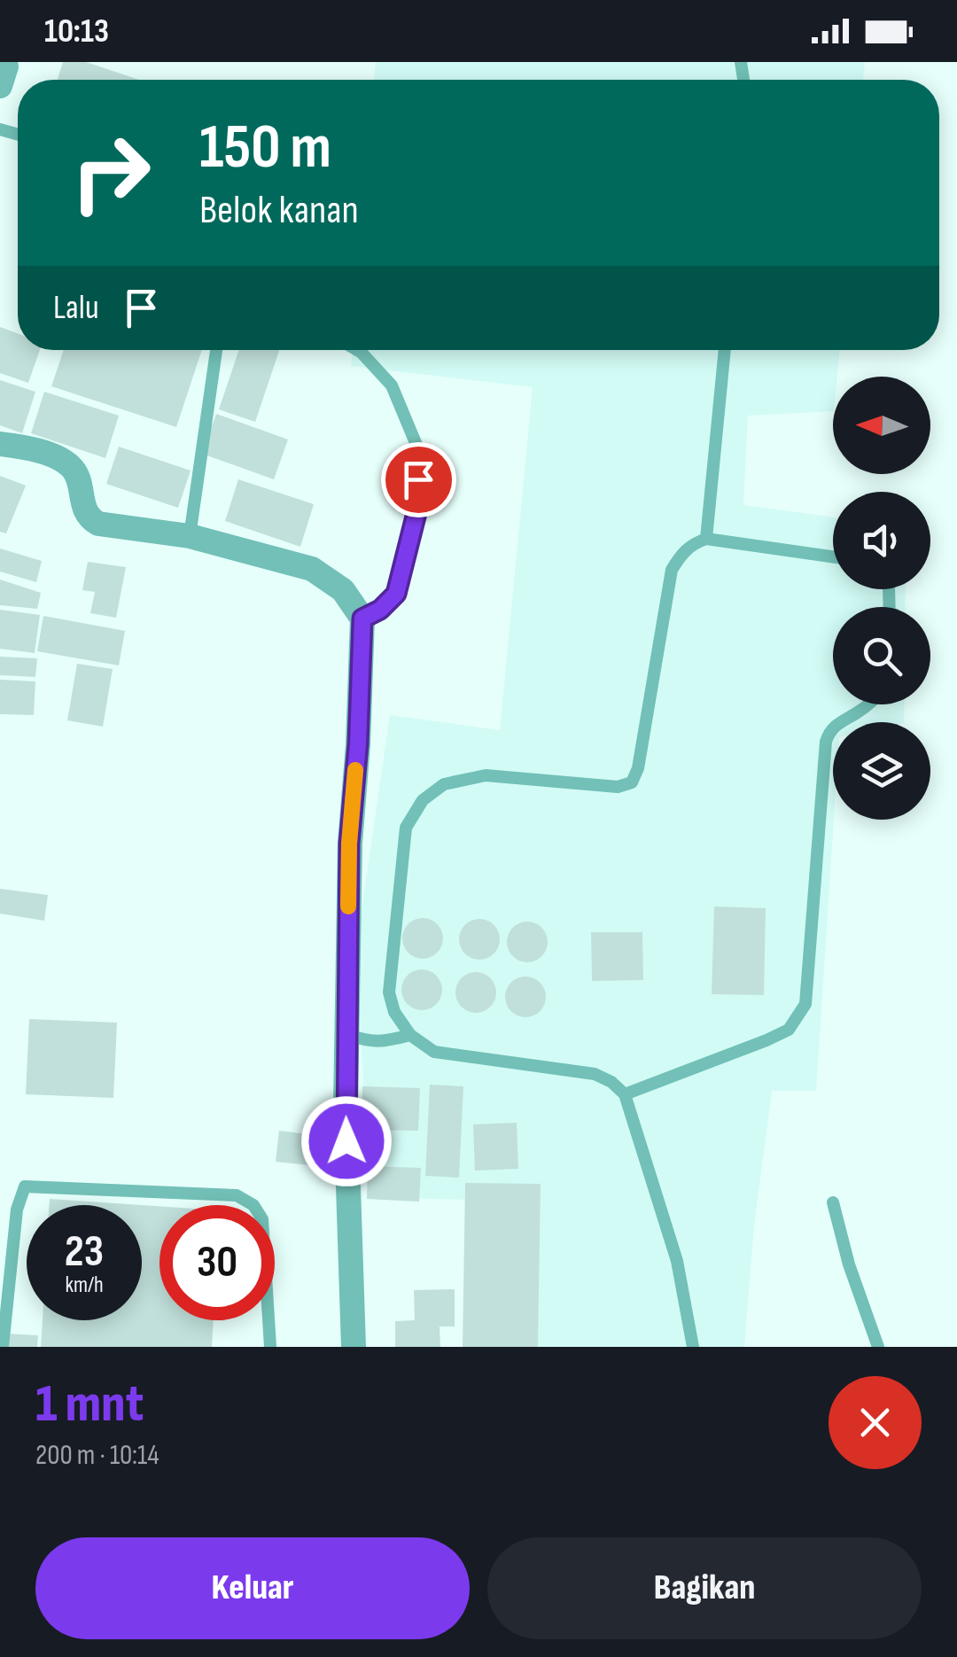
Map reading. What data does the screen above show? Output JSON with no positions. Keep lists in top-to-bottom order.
{
  "north": "left",
  "page": {
    "status": "10:13",
    "turn": ["150 m", "Belok kanan"],
    "then": "Lalu",
    "speed": "23 km/h",
    "limit": "30",
    "heading": ["1 mnt", "200 m · 10:14"],
    "buttons": ["Keluar", "Bagikan"]
  }
}
